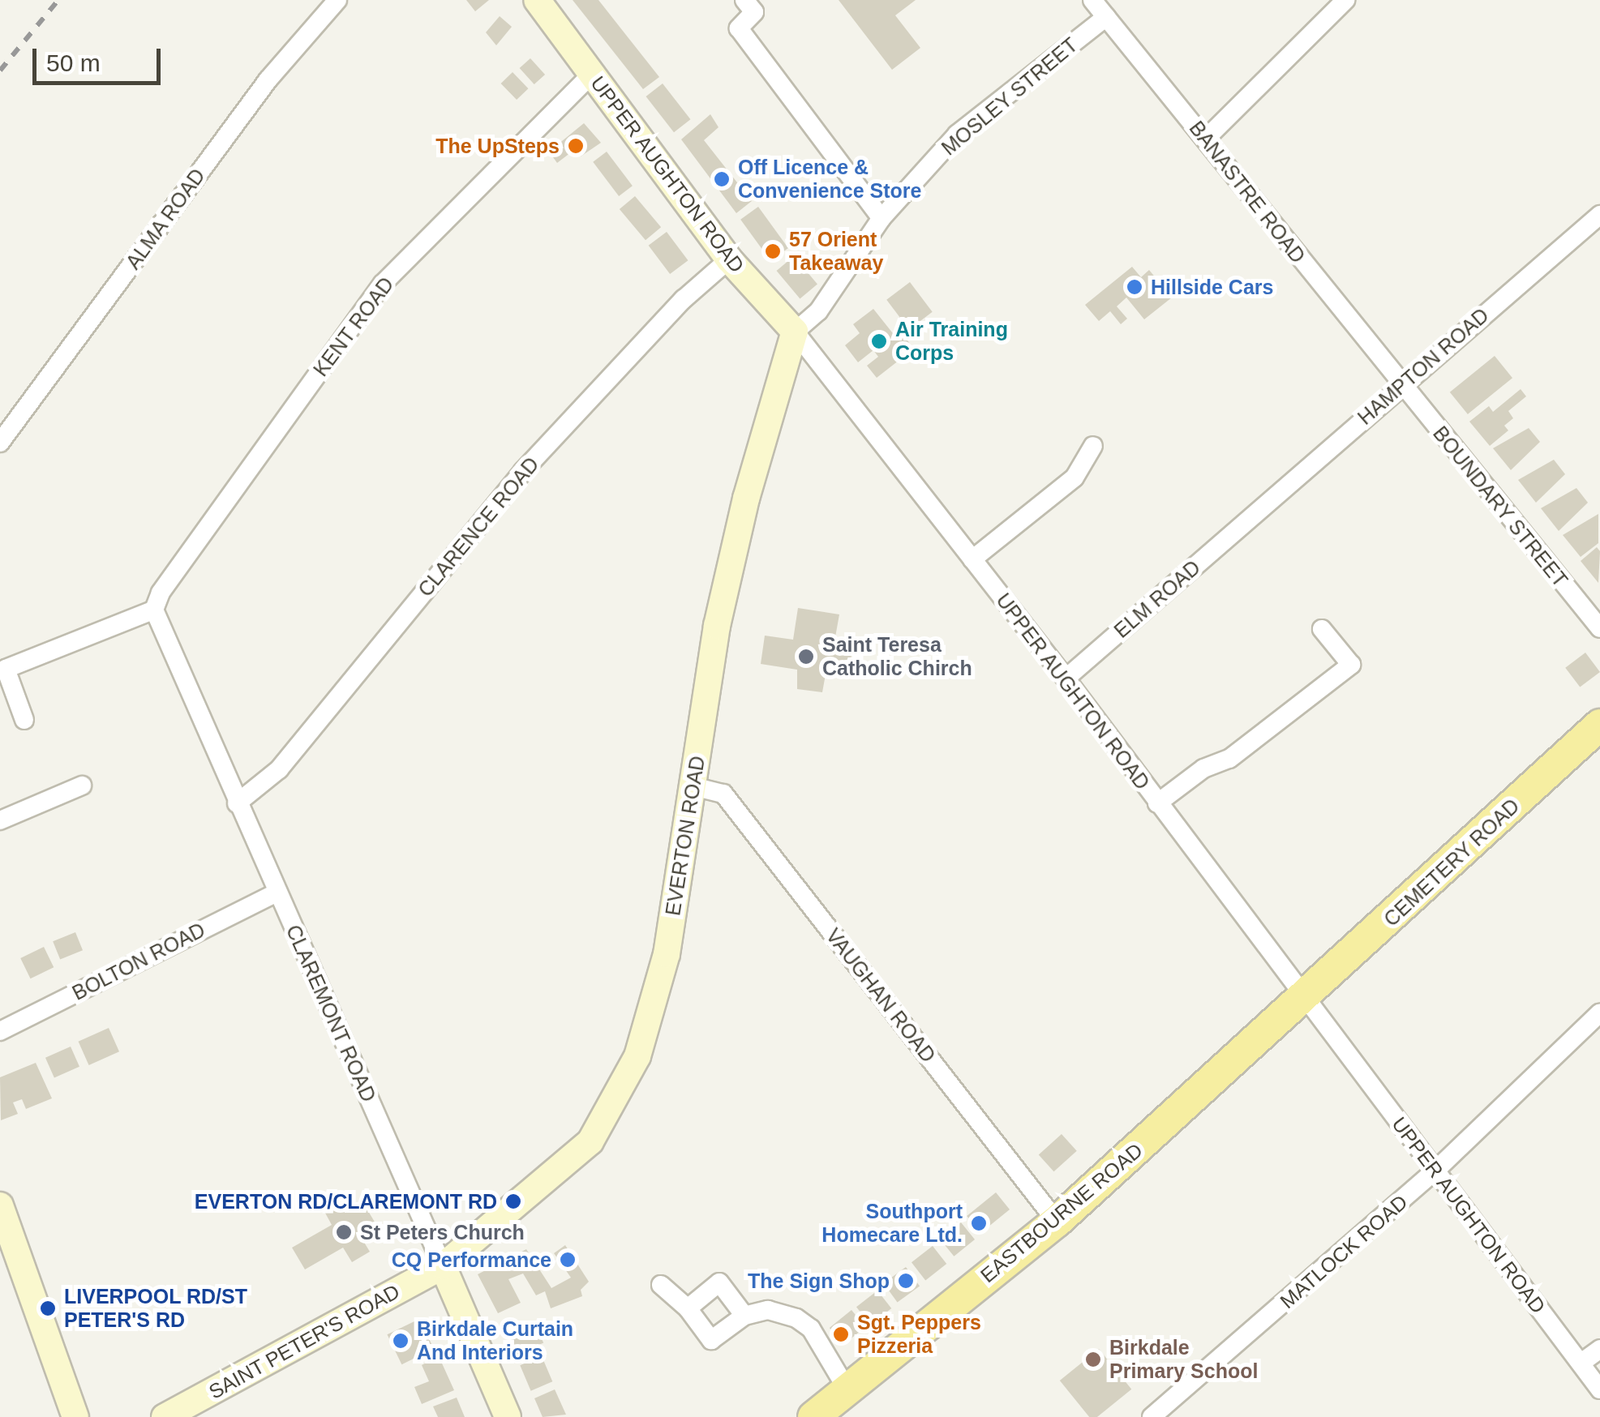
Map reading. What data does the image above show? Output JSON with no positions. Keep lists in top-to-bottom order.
{
  "streets": {
    "main road": [
      "UPPER AUGHTON ROAD",
      "EVERTON ROAD",
      "CEMETERY ROAD",
      "CLAREMONT ROAD",
      "EASTBOURNE ROAD",
      "SAINT PETER'S ROAD"
    ],
    "street": [
      "MOSLEY STREET",
      "BANASTRE ROAD",
      "ALMA ROAD",
      "KENT ROAD",
      "HAMPTON ROAD",
      "BOUNDARY STREET",
      "CLARENCE ROAD",
      "ELM ROAD",
      "BOLTON ROAD",
      "VAUGHAN ROAD",
      "MATLOCK ROAD"
    ]
  },
  "crossings": [
    ["MOSLEY STREET", "UPPER AUGHTON ROAD"],
    ["MOSLEY STREET", "BANASTRE ROAD"],
    ["MOSLEY STREET", "EVERTON ROAD"],
    ["UPPER AUGHTON ROAD", "KENT ROAD"],
    ["UPPER AUGHTON ROAD", "CLARENCE ROAD"],
    ["UPPER AUGHTON ROAD", "ELM ROAD"],
    ["UPPER AUGHTON ROAD", "EVERTON ROAD"],
    ["UPPER AUGHTON ROAD", "CEMETERY ROAD"],
    ["UPPER AUGHTON ROAD", "EASTBOURNE ROAD"],
    ["UPPER AUGHTON ROAD", "MATLOCK ROAD"],
    ["BANASTRE ROAD", "HAMPTON ROAD"],
    ["BANASTRE ROAD", "BOUNDARY STREET"],
    ["KENT ROAD", "CLAREMONT ROAD"],
    ["HAMPTON ROAD", "BOUNDARY STREET"],
    ["HAMPTON ROAD", "ELM ROAD"],
    ["CLARENCE ROAD", "CLAREMONT ROAD"],
    ["EVERTON ROAD", "VAUGHAN ROAD"],
    ["EVERTON ROAD", "CLAREMONT ROAD"],
    ["EVERTON ROAD", "SAINT PETER'S ROAD"],
    ["CEMETERY ROAD", "EASTBOURNE ROAD"],
    ["BOLTON ROAD", "CLAREMONT ROAD"],
    ["VAUGHAN ROAD", "EASTBOURNE ROAD"],
    ["CLAREMONT ROAD", "SAINT PETER'S ROAD"]
  ],
  "places": [
    "The UpSteps",
    "Off Licence & Convenience Store",
    "57 Orient Takeaway",
    "Hillside Cars",
    "Air Training Corps",
    "Saint Teresa Catholic Chirch",
    "EVERTON RD/CLAREMONT RD",
    "Southport Homecare Ltd.",
    "St Peters Church",
    "CQ Performance",
    "The Sign Shop",
    "LIVERPOOL RD/ST PETER'S RD",
    "Sgt. Peppers Pizzeria",
    "Birkdale Curtain And Interiors",
    "Birkdale Primary School"
  ],
  "scale_bar": "50 m"
}
